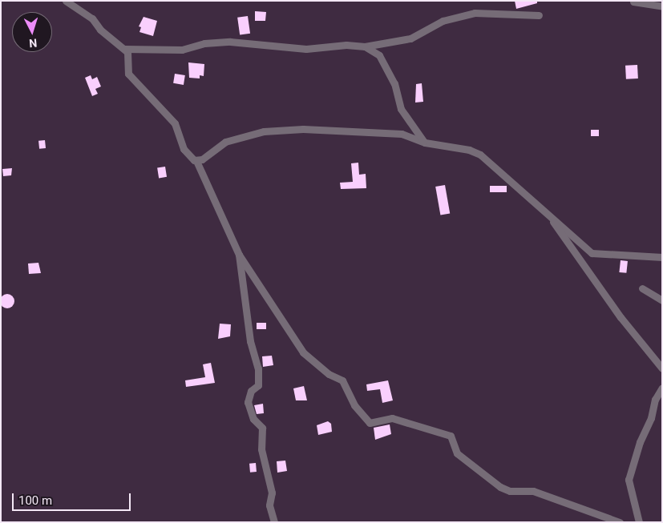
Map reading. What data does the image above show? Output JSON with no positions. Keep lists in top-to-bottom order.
{
  "scale_bar": "100 m",
  "north": "bottom"
}
